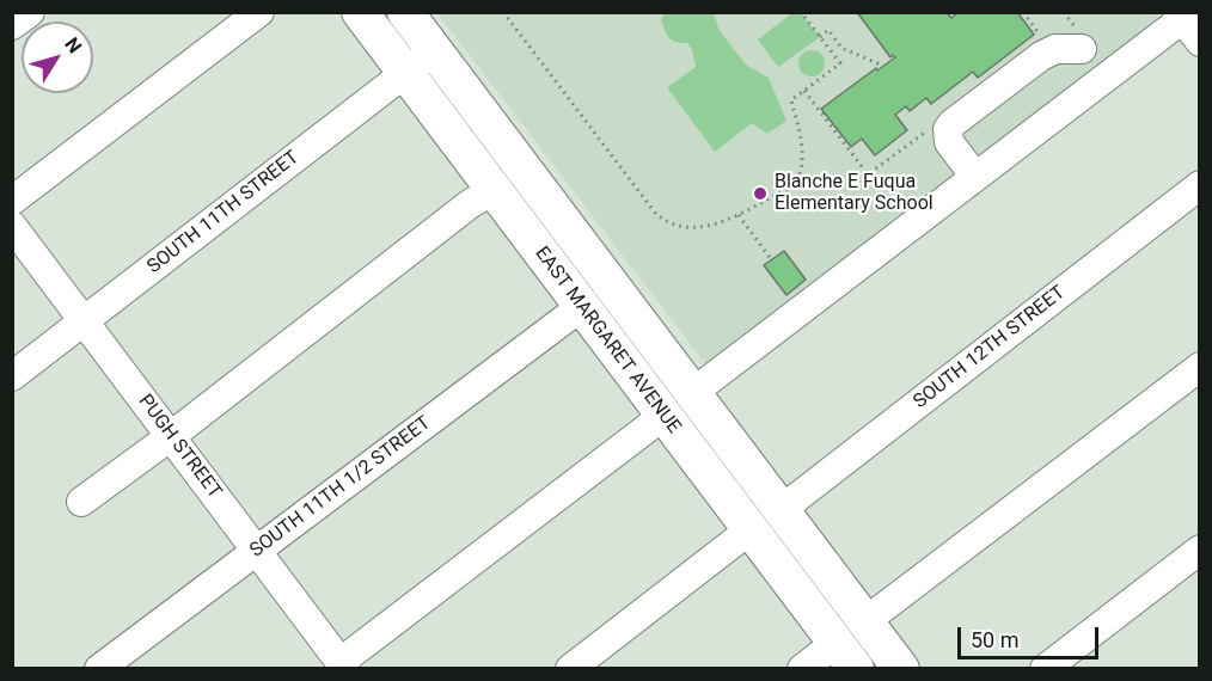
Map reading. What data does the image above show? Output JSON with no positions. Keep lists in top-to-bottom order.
{
  "streets": {
    "main road": ["EAST MARGARET AVENUE"],
    "street": [
      "SOUTH 11TH STREET",
      "SOUTH 12TH STREET",
      "PUGH STREET",
      "SOUTH 11TH 1/2 STREET"
    ]
  },
  "crossings": [
    ["SOUTH 11TH STREET", "EAST MARGARET AVENUE"],
    ["SOUTH 11TH STREET", "PUGH STREET"],
    ["EAST MARGARET AVENUE", "SOUTH 12TH STREET"],
    ["EAST MARGARET AVENUE", "SOUTH 11TH 1/2 STREET"],
    ["PUGH STREET", "SOUTH 11TH 1/2 STREET"]
  ],
  "places": ["Blanche E Fuqua Elementary School"],
  "scale_bar": "50 m",
  "north": "top right"
}
